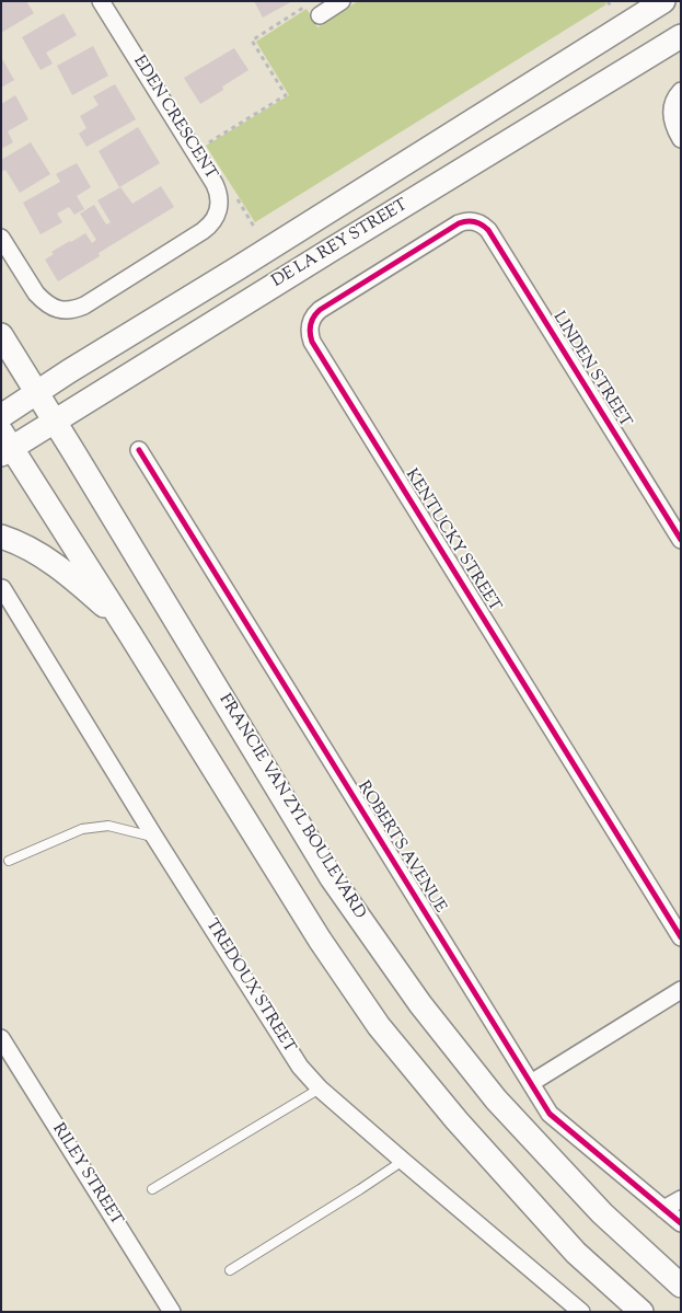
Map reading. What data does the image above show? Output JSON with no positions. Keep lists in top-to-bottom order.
{
  "streets": {
    "main road": ["DE LA REY STREET", "FRANCIE VAN ZYL BOULEVARD"],
    "street": [
      "EDEN CRESCENT",
      "LINDEN STREET",
      "KENTUCKY STREET",
      "ROBERTS AVENUE",
      "TREDOUX STREET",
      "RILEY STREET"
    ]
  },
  "crossings": [
    ["DE LA REY STREET", "FRANCIE VAN ZYL BOULEVARD"],
    ["LINDEN STREET", "KENTUCKY STREET"]
  ]
}
